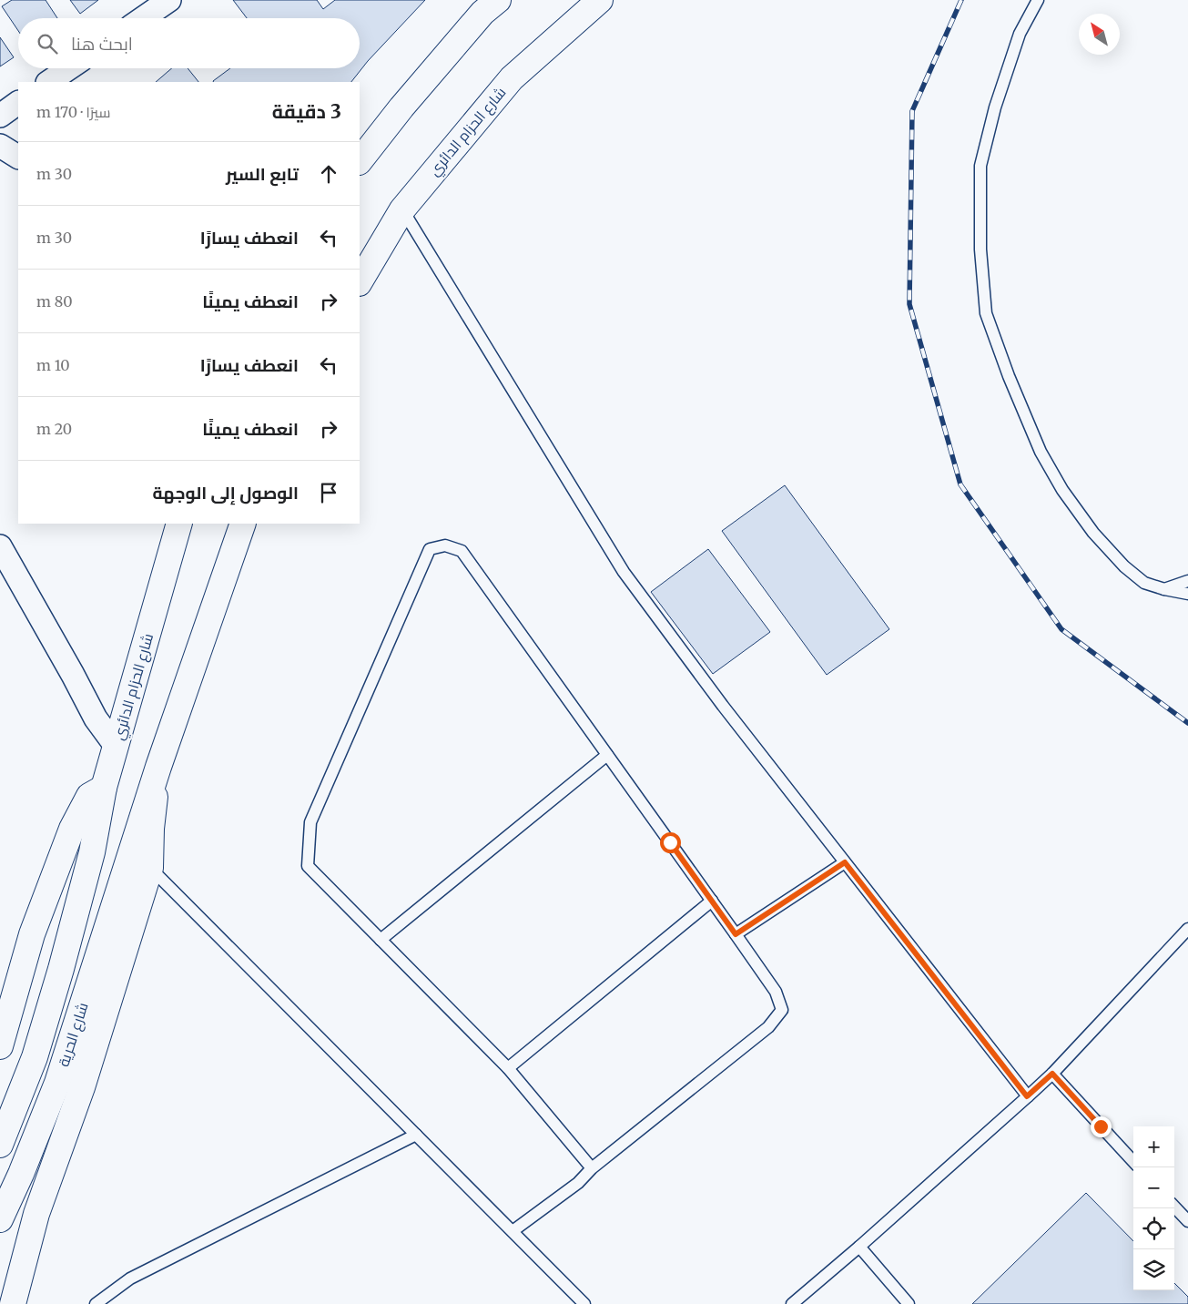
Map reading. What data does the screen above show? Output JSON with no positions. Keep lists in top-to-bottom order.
{
  "streets": {
    "main road": ["شارع الحزام الدائري", "شارع الحرية"]
  },
  "crossings": [
    ["شارع الحزام الدائري", "شارع الحرية"]
  ],
  "north": "top left",
  "page": {
    "search": "ابحث هنا",
    "heading": ["3 دقيقة", "سيرًا · 170 m"],
    "list": [
      ["تابع السير", "30 m"],
      ["انعطف يسارًا", "30 m"],
      ["انعطف يمينًا", "80 m"],
      ["انعطف يسارًا", "10 m"],
      ["انعطف يمينًا", "20 m"],
      "الوصول إلى الوجهة"
    ],
    "map_buttons": ["+", "−"]
  }
}
